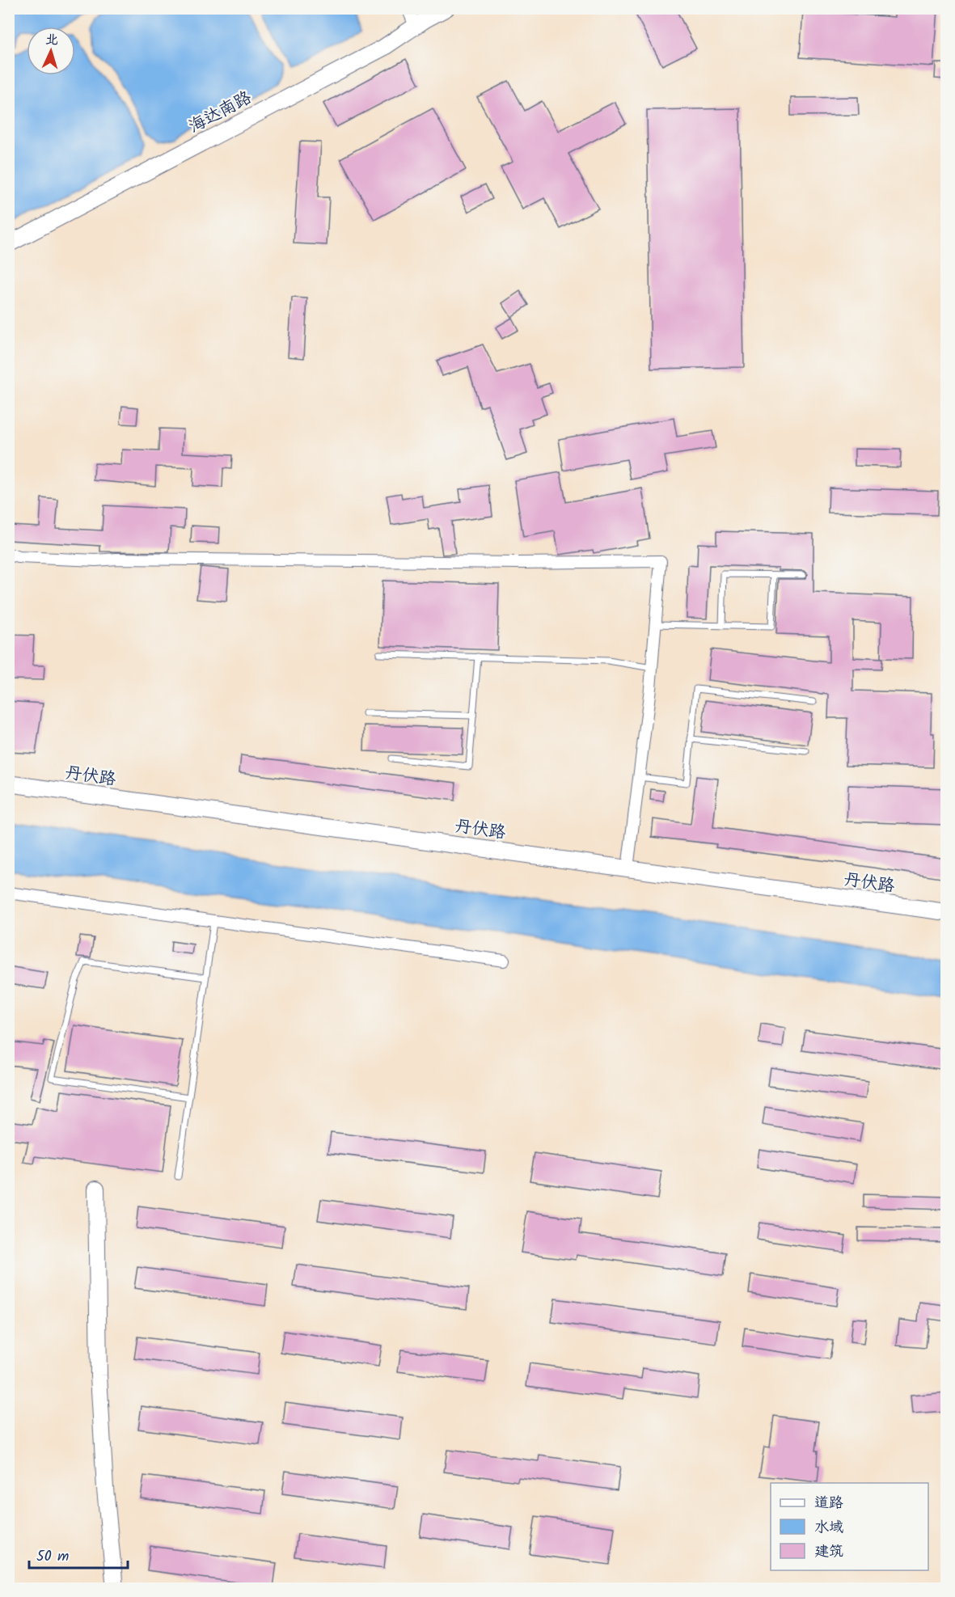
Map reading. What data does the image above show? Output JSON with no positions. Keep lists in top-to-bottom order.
{
  "streets": {
    "main road": ["海达南路", "丹伏路"]
  },
  "legend": ["道路", "水域", "建筑"],
  "scale_bar": "50 m",
  "north": "top"
}
